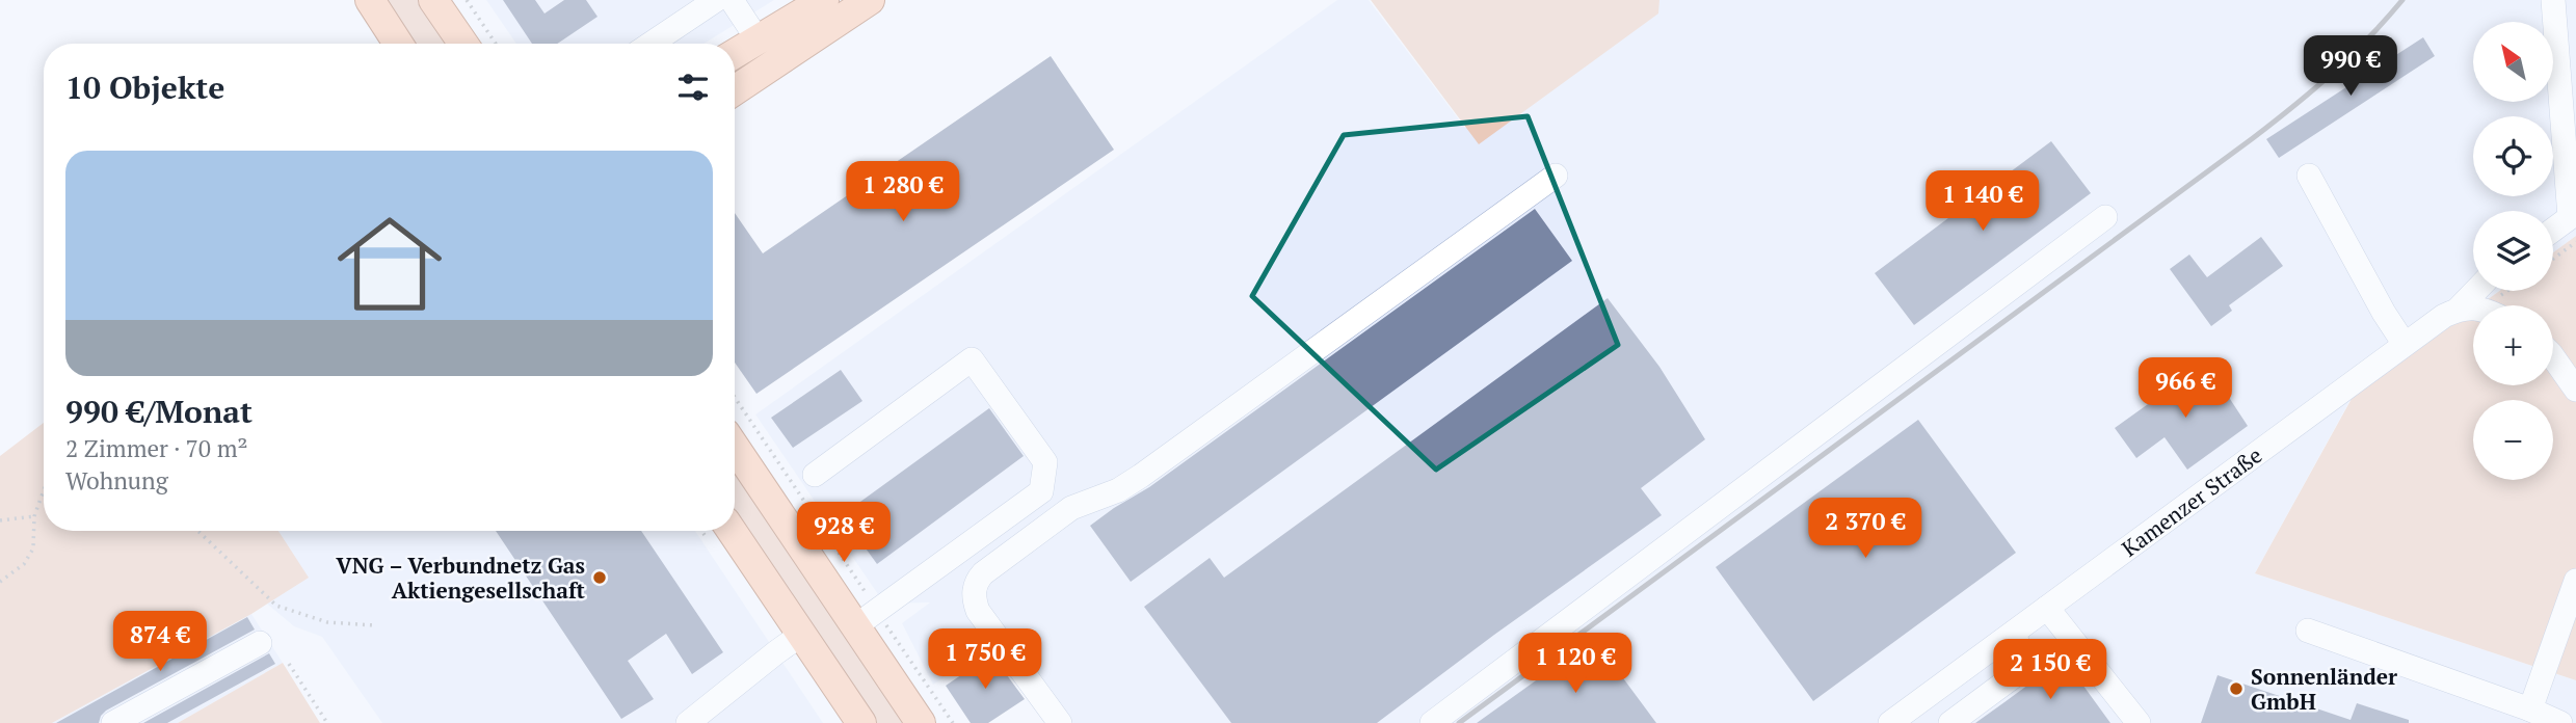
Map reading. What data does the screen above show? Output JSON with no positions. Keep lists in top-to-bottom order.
{
  "streets": {
    "street": ["Kamenzer Straße"]
  },
  "places": ["VNG – Verbundnetz Gas Aktiengesellschaft", "Sonnenländer GmbH"],
  "north": "top left",
  "page": {
    "map_buttons": ["+", "−"],
    "price": [
      "990 €",
      "1 280 €",
      "1 140 €",
      "966 €",
      "2 370 €",
      "928 €",
      "874 €",
      "1 750 €",
      "1 120 €",
      "2 150 €"
    ],
    "heading": "10 Objekte",
    "list": [
      {
        "name": "990 €/Monat",
        "note": "2 Zimmer · 70 m² · Wohnung"
      }
    ]
  }
}
